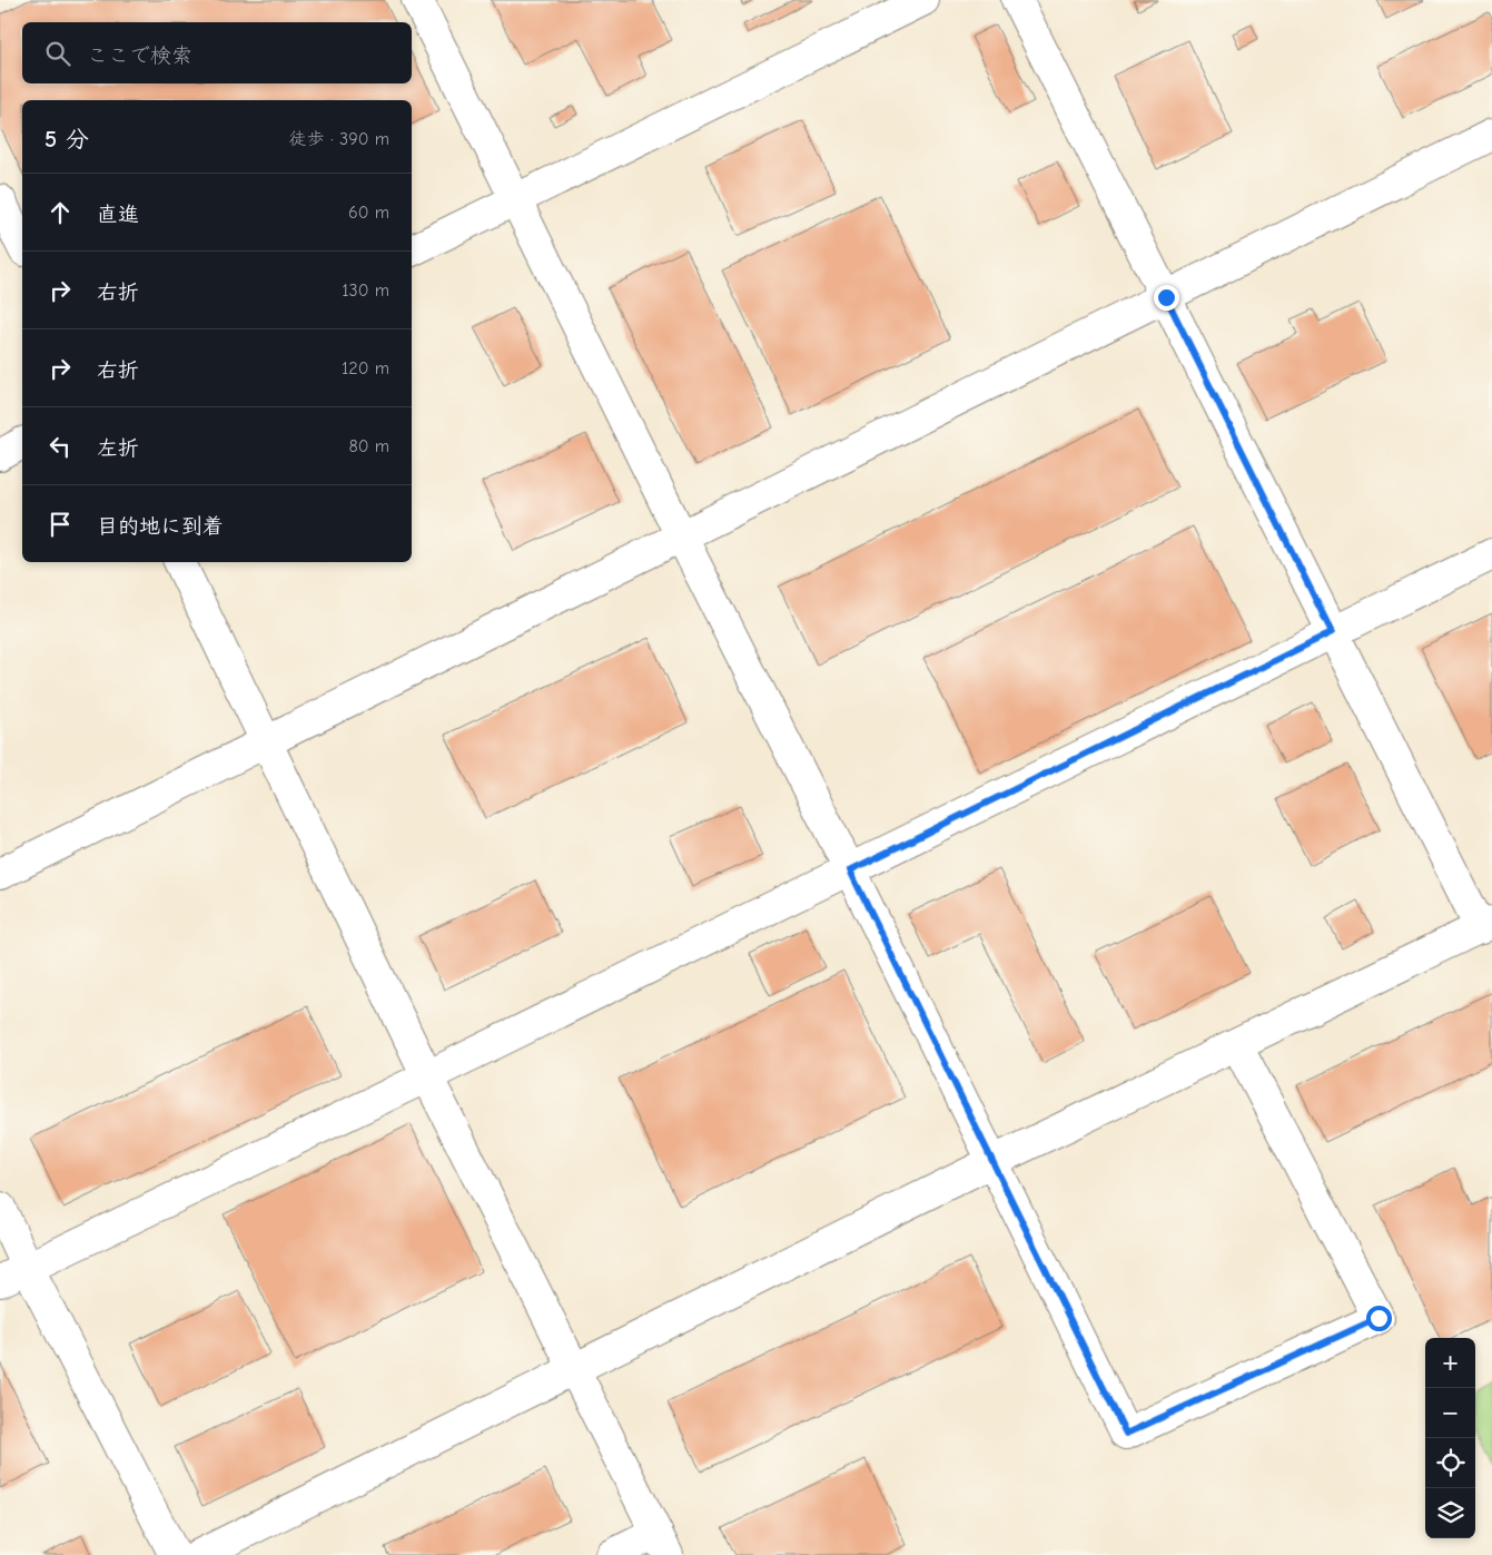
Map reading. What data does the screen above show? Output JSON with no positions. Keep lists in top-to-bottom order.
{
  "page": {
    "search": "ここで検索",
    "heading": ["5 分", "徒歩 · 390 m"],
    "list": [
      ["直進", "60 m"],
      ["右折", "130 m"],
      ["右折", "120 m"],
      ["左折", "80 m"],
      "目的地に到着"
    ],
    "map_buttons": ["+", "−"]
  }
}
